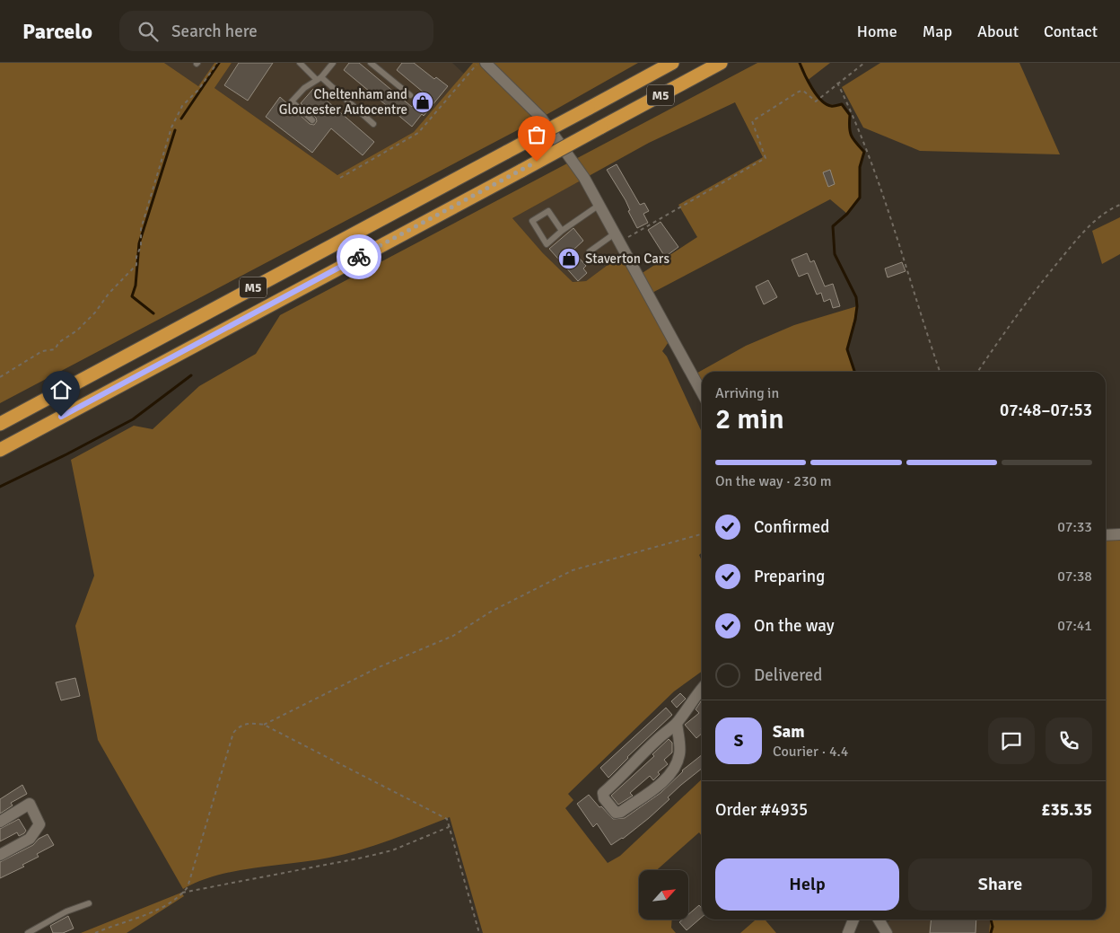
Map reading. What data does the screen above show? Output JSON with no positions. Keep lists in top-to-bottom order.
{
  "streets": {
    "highway": ["M5"]
  },
  "places": {
    "shop": ["Cheltenham and Gloucester Autocentre", "Staverton Cars"]
  },
  "north": "top right",
  "page": {
    "header": "Parcelo",
    "search": "Search here",
    "nav": [
      "Home",
      "Map",
      "About",
      "Contact"
    ],
    "heading": ["2 min", "Arriving in", "07:48–07:53"],
    "panel": [
      "Sam",
      "Courier · 4.4",
      "Order #4935",
      "£35.35"
    ],
    "bar": "On the way · 230 m",
    "list": [
      ["Confirmed", "07:33"],
      ["Preparing", "07:38"],
      ["On the way", "07:41"],
      "Delivered"
    ],
    "round": "S",
    "buttons": ["Help", "Share"]
  }
}
